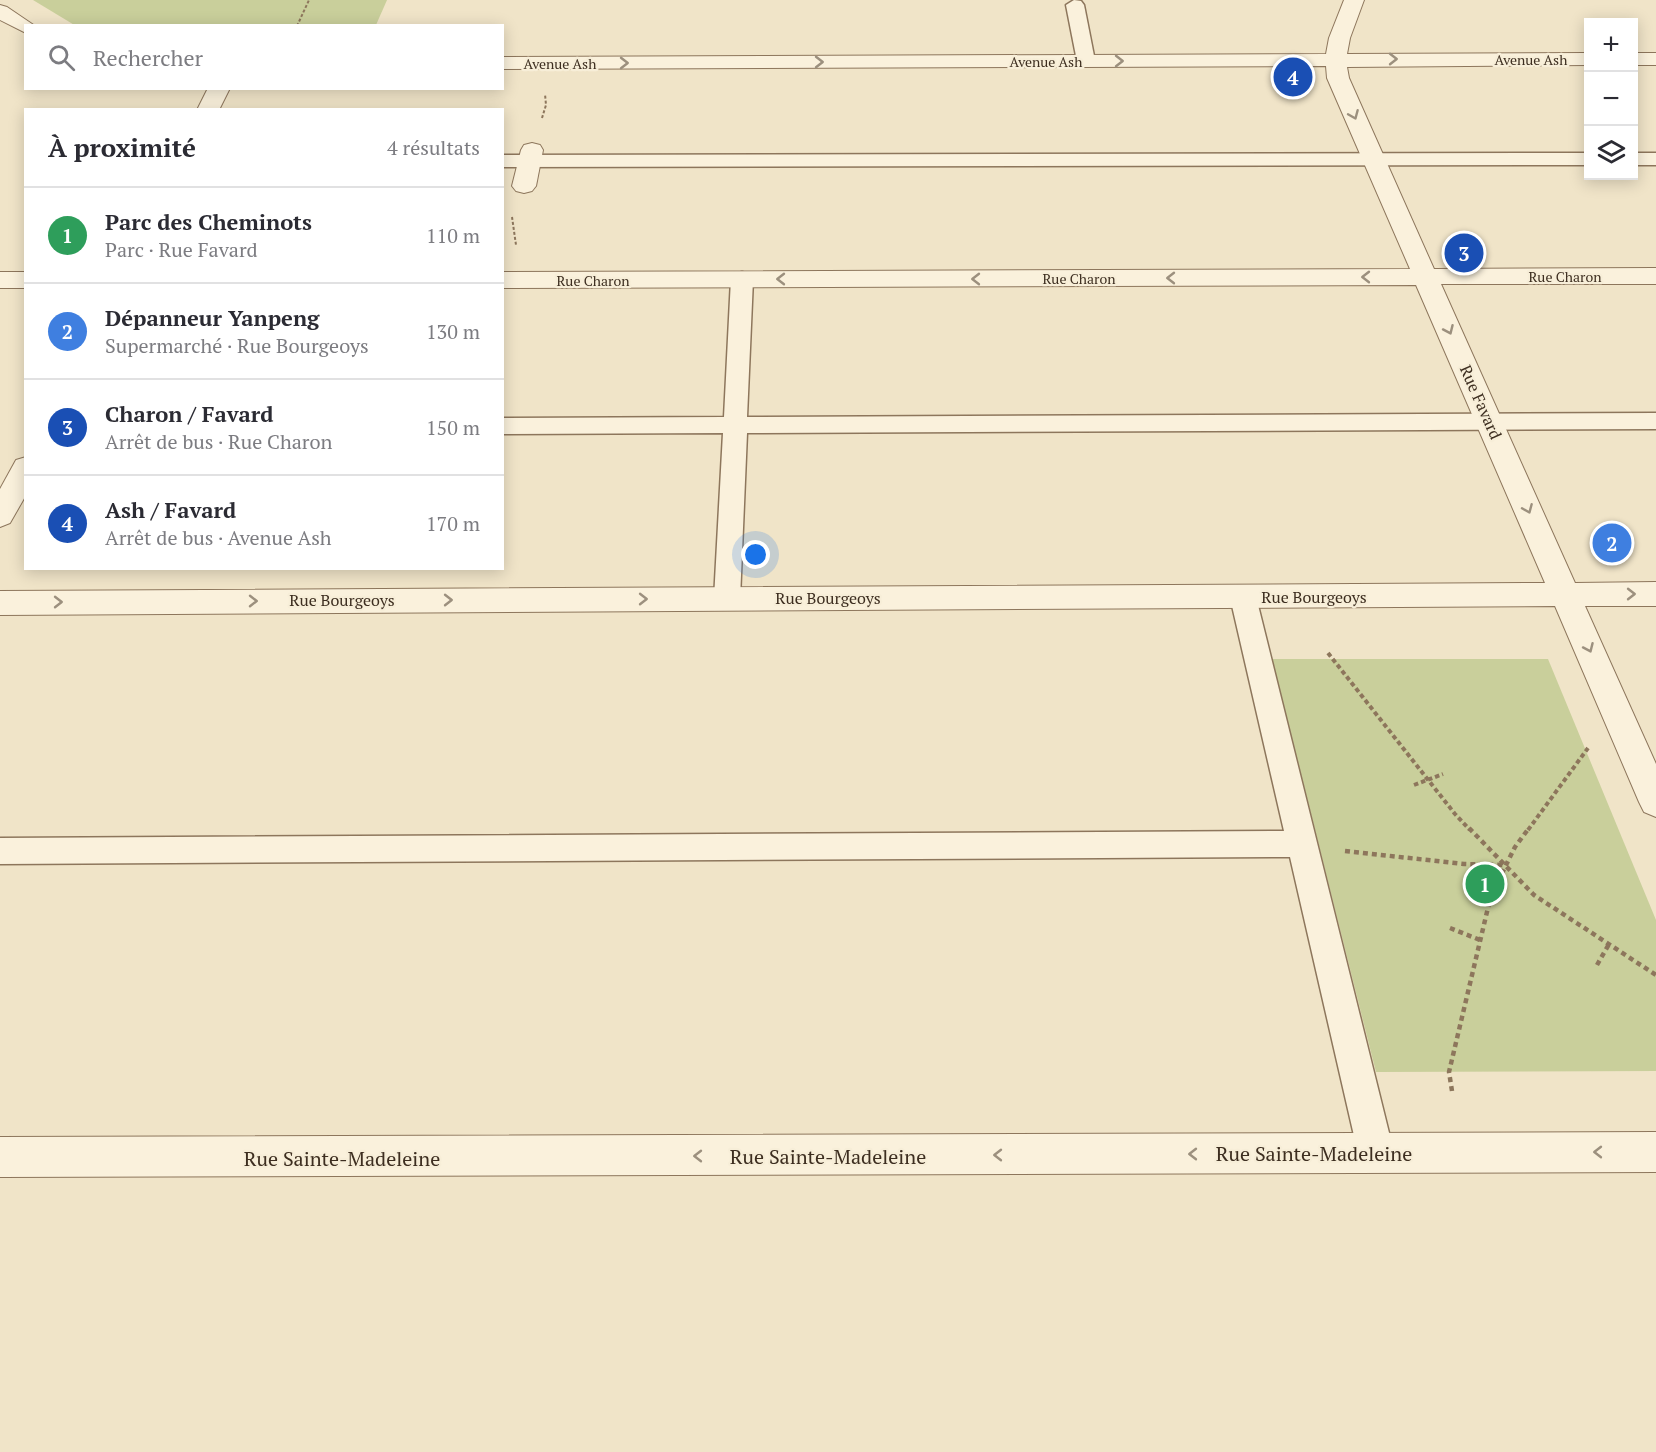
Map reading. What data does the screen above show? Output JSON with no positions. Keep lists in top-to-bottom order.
{
  "streets": {
    "street": [
      "Avenue Ash",
      "Rue Charon",
      "Rue Favard",
      "Rue Bourgeoys",
      "Rue Sainte-Madeleine"
    ]
  },
  "crossings": [
    ["Avenue Ash", "Rue Favard"],
    ["Rue Charon", "Rue Favard"],
    ["Rue Favard", "Rue Bourgeoys"]
  ],
  "one_way": [
    "Avenue Ash",
    "Rue Charon",
    "Rue Favard",
    "Rue Bourgeoys",
    "Rue Sainte-Madeleine"
  ],
  "page": {
    "map_buttons": ["+", "−"],
    "search": "Rechercher",
    "pins": [
      "4",
      "3",
      "2",
      "1"
    ],
    "heading": ["À proximité", "4 résultats"],
    "list": [
      {
        "mark": "1",
        "name": "Parc des Cheminots",
        "note": "Parc · Rue Favard",
        "value": "110 m"
      },
      {
        "mark": "2",
        "name": "Dépanneur Yanpeng",
        "note": "Supermarché · Rue Bourgeoys",
        "value": "130 m"
      },
      {
        "mark": "3",
        "name": "Charon / Favard",
        "note": "Arrêt de bus · Rue Charon",
        "value": "150 m"
      },
      {
        "mark": "4",
        "name": "Ash / Favard",
        "note": "Arrêt de bus · Avenue Ash",
        "value": "170 m"
      }
    ]
  }
}
